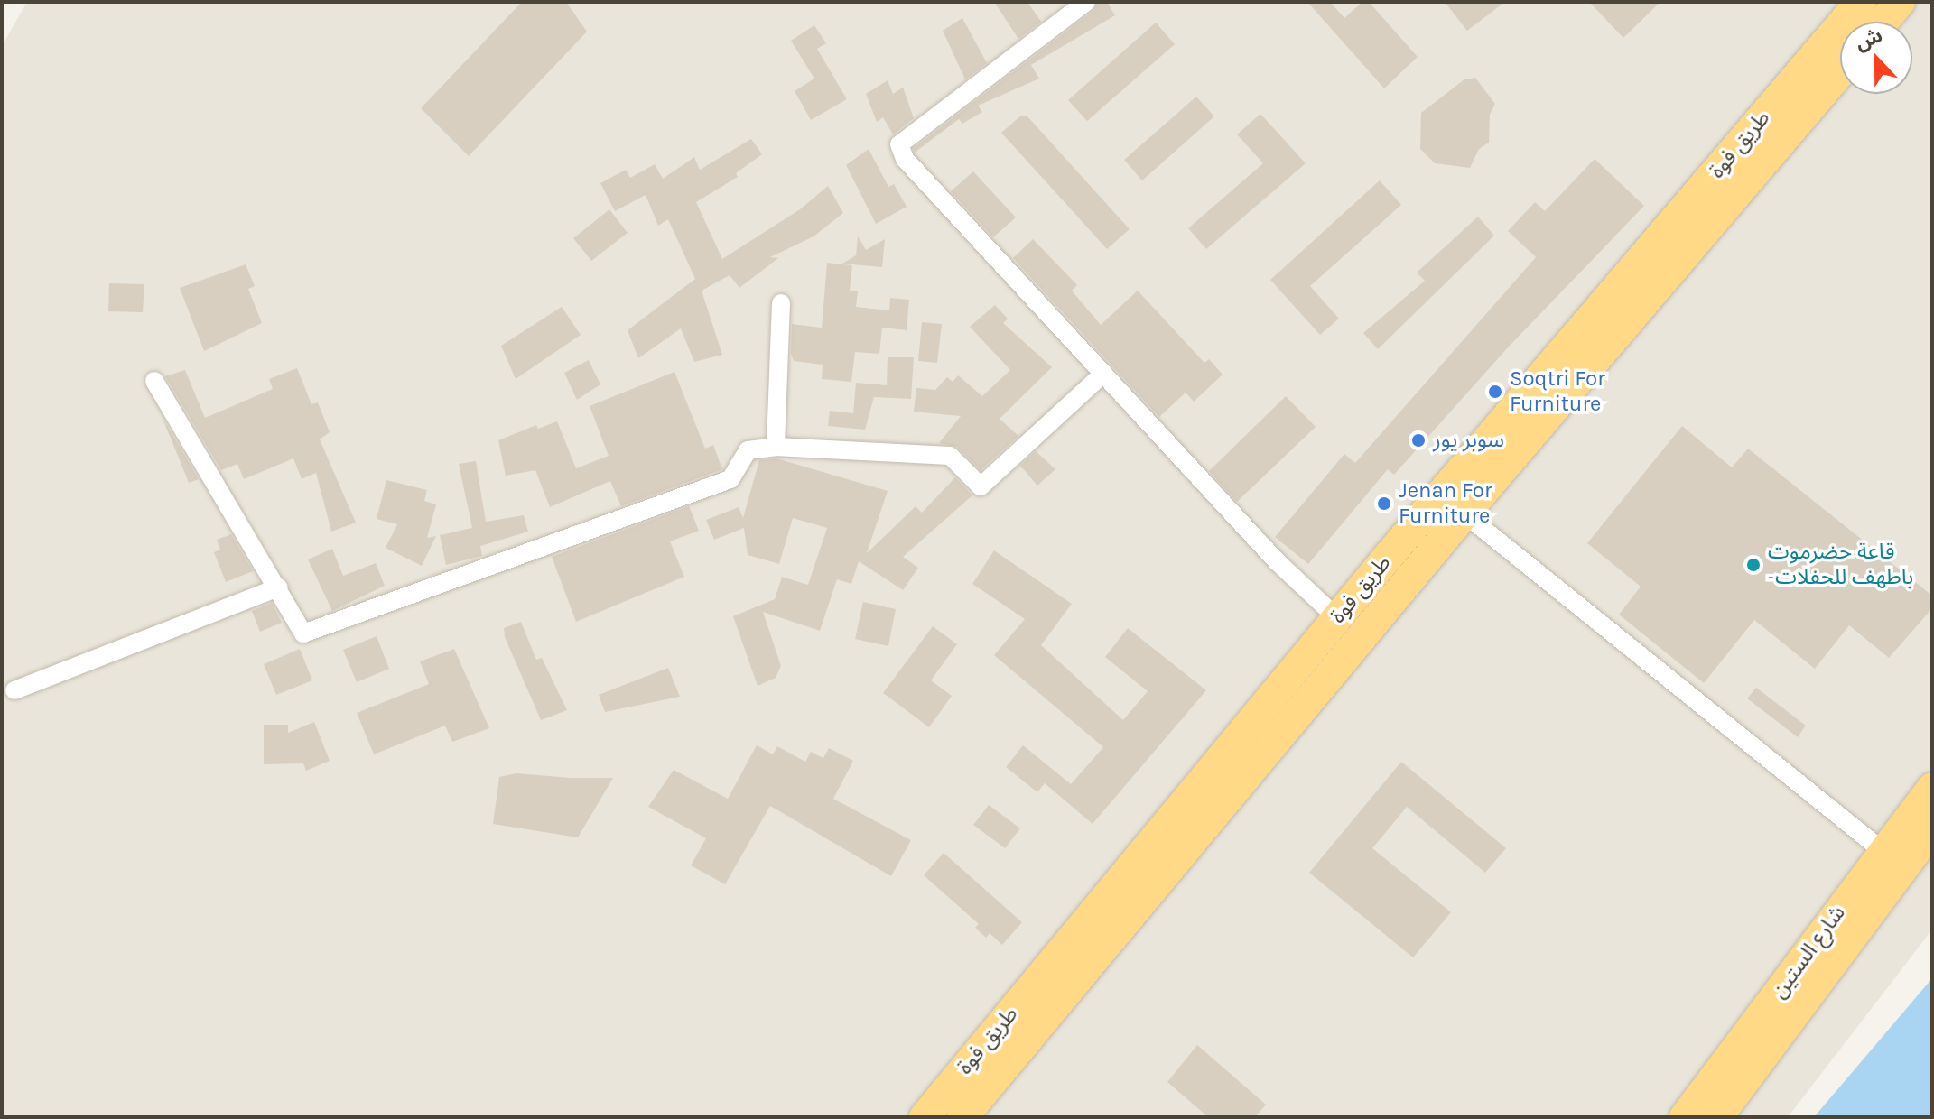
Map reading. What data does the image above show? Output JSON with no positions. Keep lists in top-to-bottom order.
{
  "streets": {
    "highway": ["طريق فوة", "شارع الستين"]
  },
  "places": [
    "Soqtri For Furniture",
    "سوبر يور",
    "Jenan For Furniture",
    "قاعة حضرموت -باطهف للحفلات"
  ],
  "north": "top"
}
